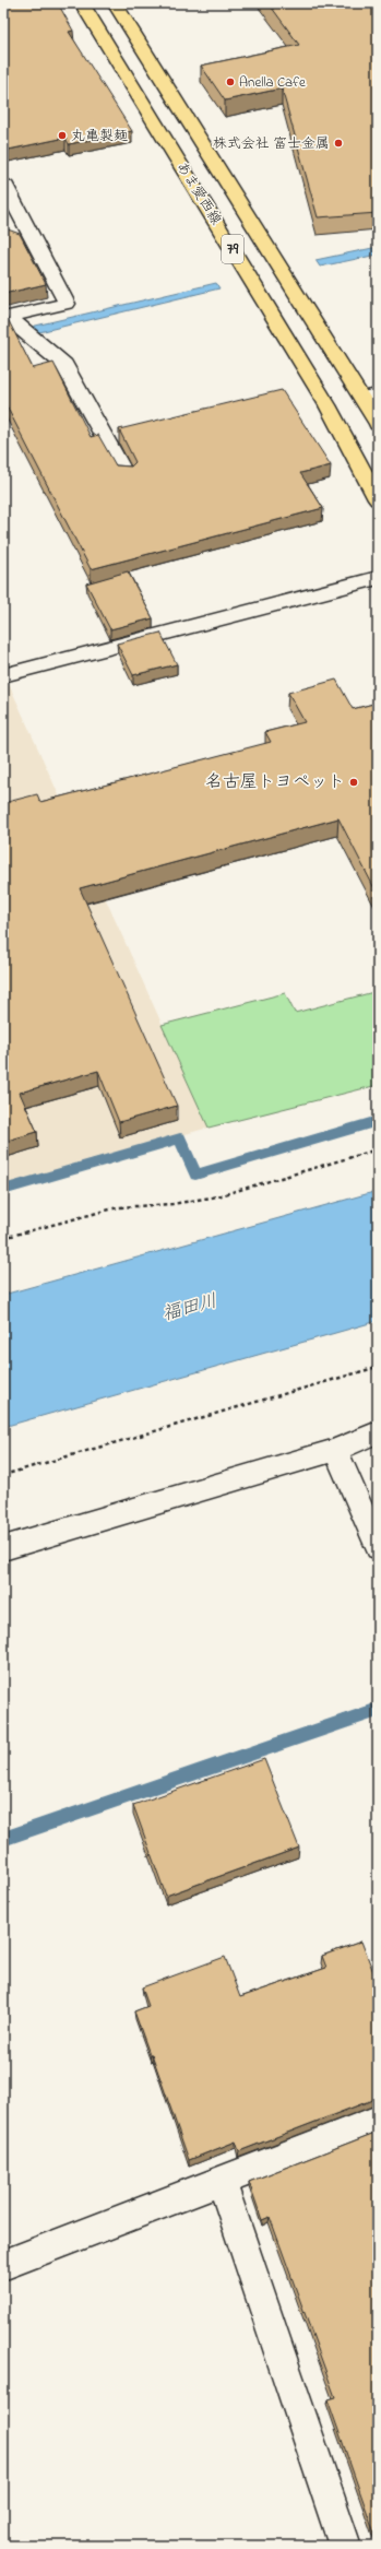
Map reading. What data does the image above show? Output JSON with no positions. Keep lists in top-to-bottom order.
{
  "streets": {
    "main road": ["あま愛西線", "79"]
  },
  "water": ["福田川"],
  "places": [
    "Anella Cafe",
    "丸亀製麺",
    "株式会社 富士金属",
    "名古屋トヨペット"
  ]
}
